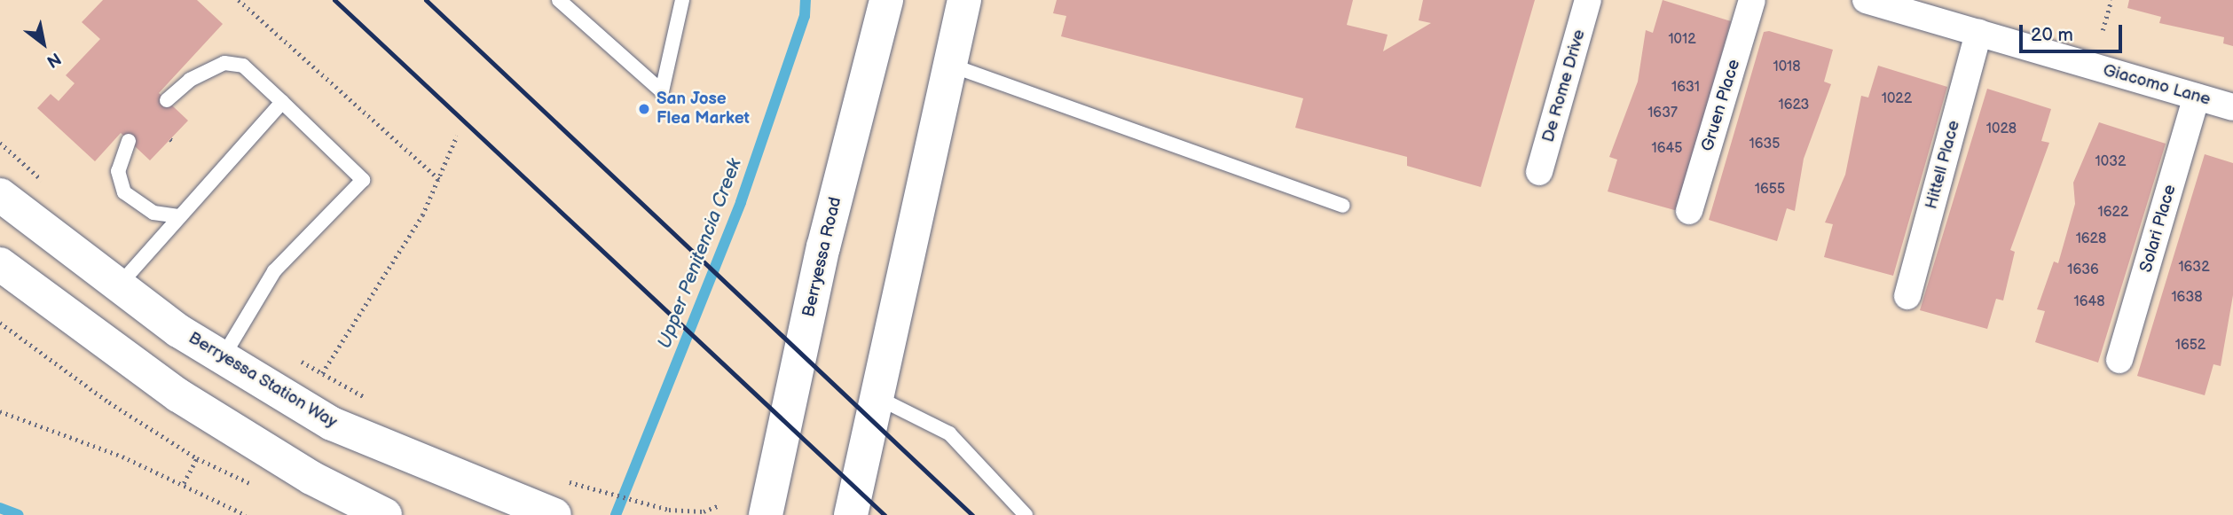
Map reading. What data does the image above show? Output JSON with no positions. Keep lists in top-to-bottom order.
{
  "streets": {
    "street": [
      "Giacomo Lane",
      "De Rome Drive",
      "Gruen Place",
      "Hittell Place",
      "Solari Place",
      "Berryessa Road",
      "Berryessa Station Way"
    ]
  },
  "crossings": [
    ["Giacomo Lane", "Hittell Place"],
    ["Giacomo Lane", "Solari Place"]
  ],
  "water": ["Upper Penitencia Creek"],
  "places": ["San Jose Flea Market"],
  "house_numbers": [
    "1012",
    "1018",
    "1631",
    "1022",
    "1623",
    "1637",
    "1028",
    "1635",
    "1645",
    "1032",
    "1655",
    "1622",
    "1628",
    "1632",
    "1636",
    "1638",
    "1648",
    "1652"
  ],
  "scale_bar": "20 m",
  "north": "bottom right"
}
